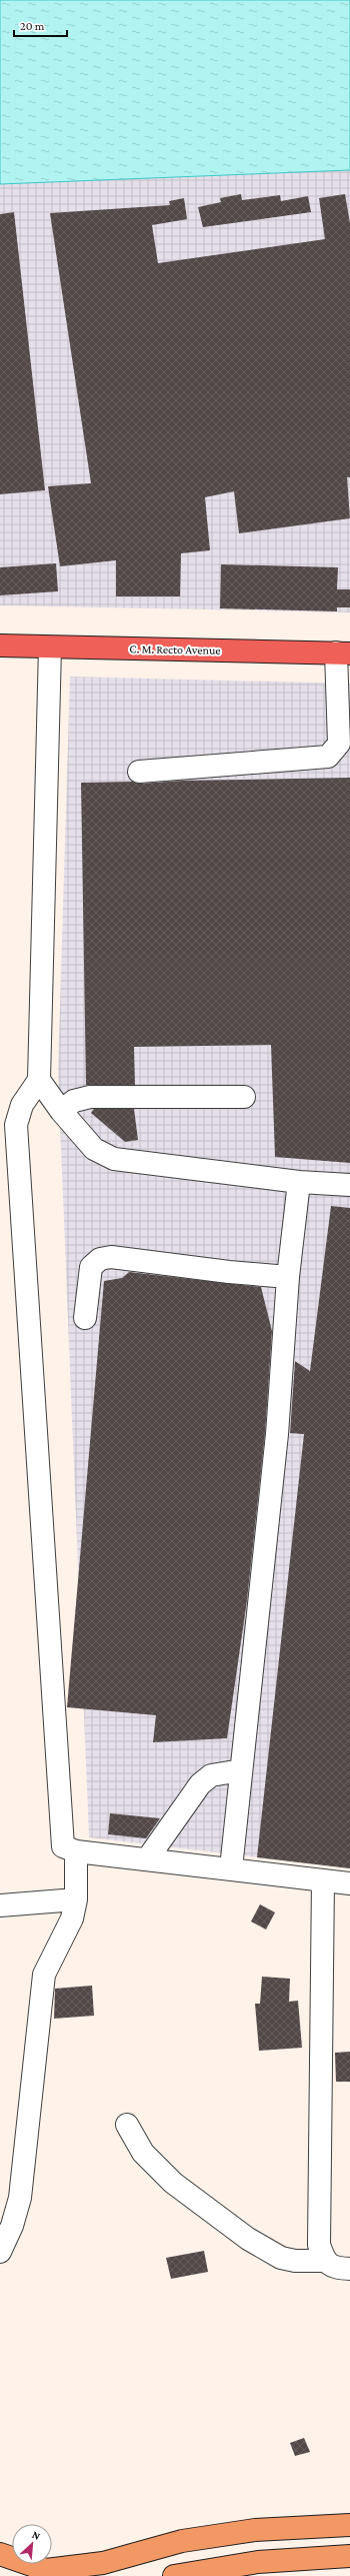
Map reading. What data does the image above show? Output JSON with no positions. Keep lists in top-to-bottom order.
{
  "streets": {
    "highway": ["C. M. Recto Avenue"]
  },
  "scale_bar": "20 m",
  "north": "top right"
}
